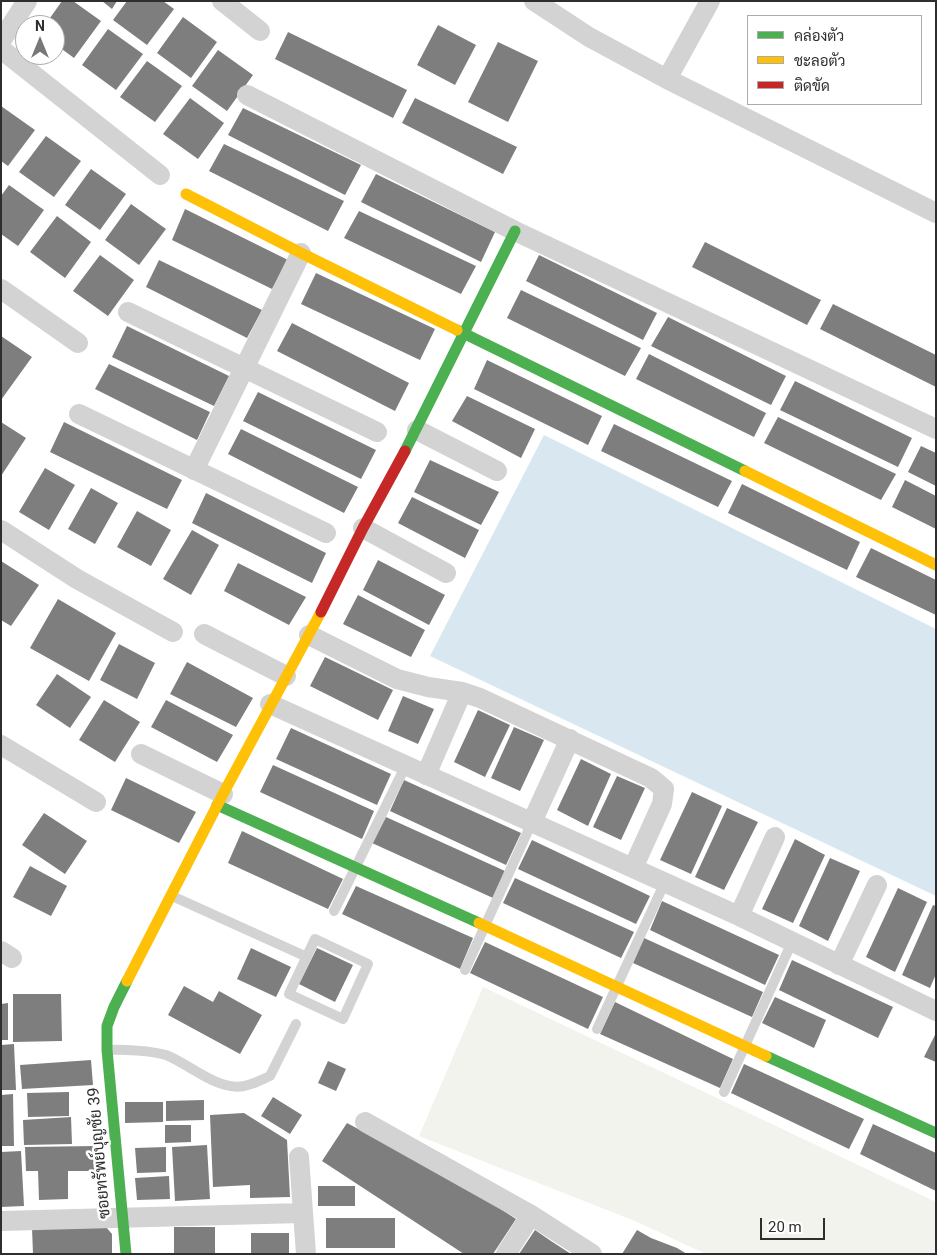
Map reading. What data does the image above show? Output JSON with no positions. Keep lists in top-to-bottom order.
{
  "streets": {
    "street": ["ซอยทรัพย์บุญชัย 39"]
  },
  "legend": ["คล่องตัว", "ชะลอตัว", "ติดขัด"],
  "scale_bar": "20 m",
  "north": "top"
}
